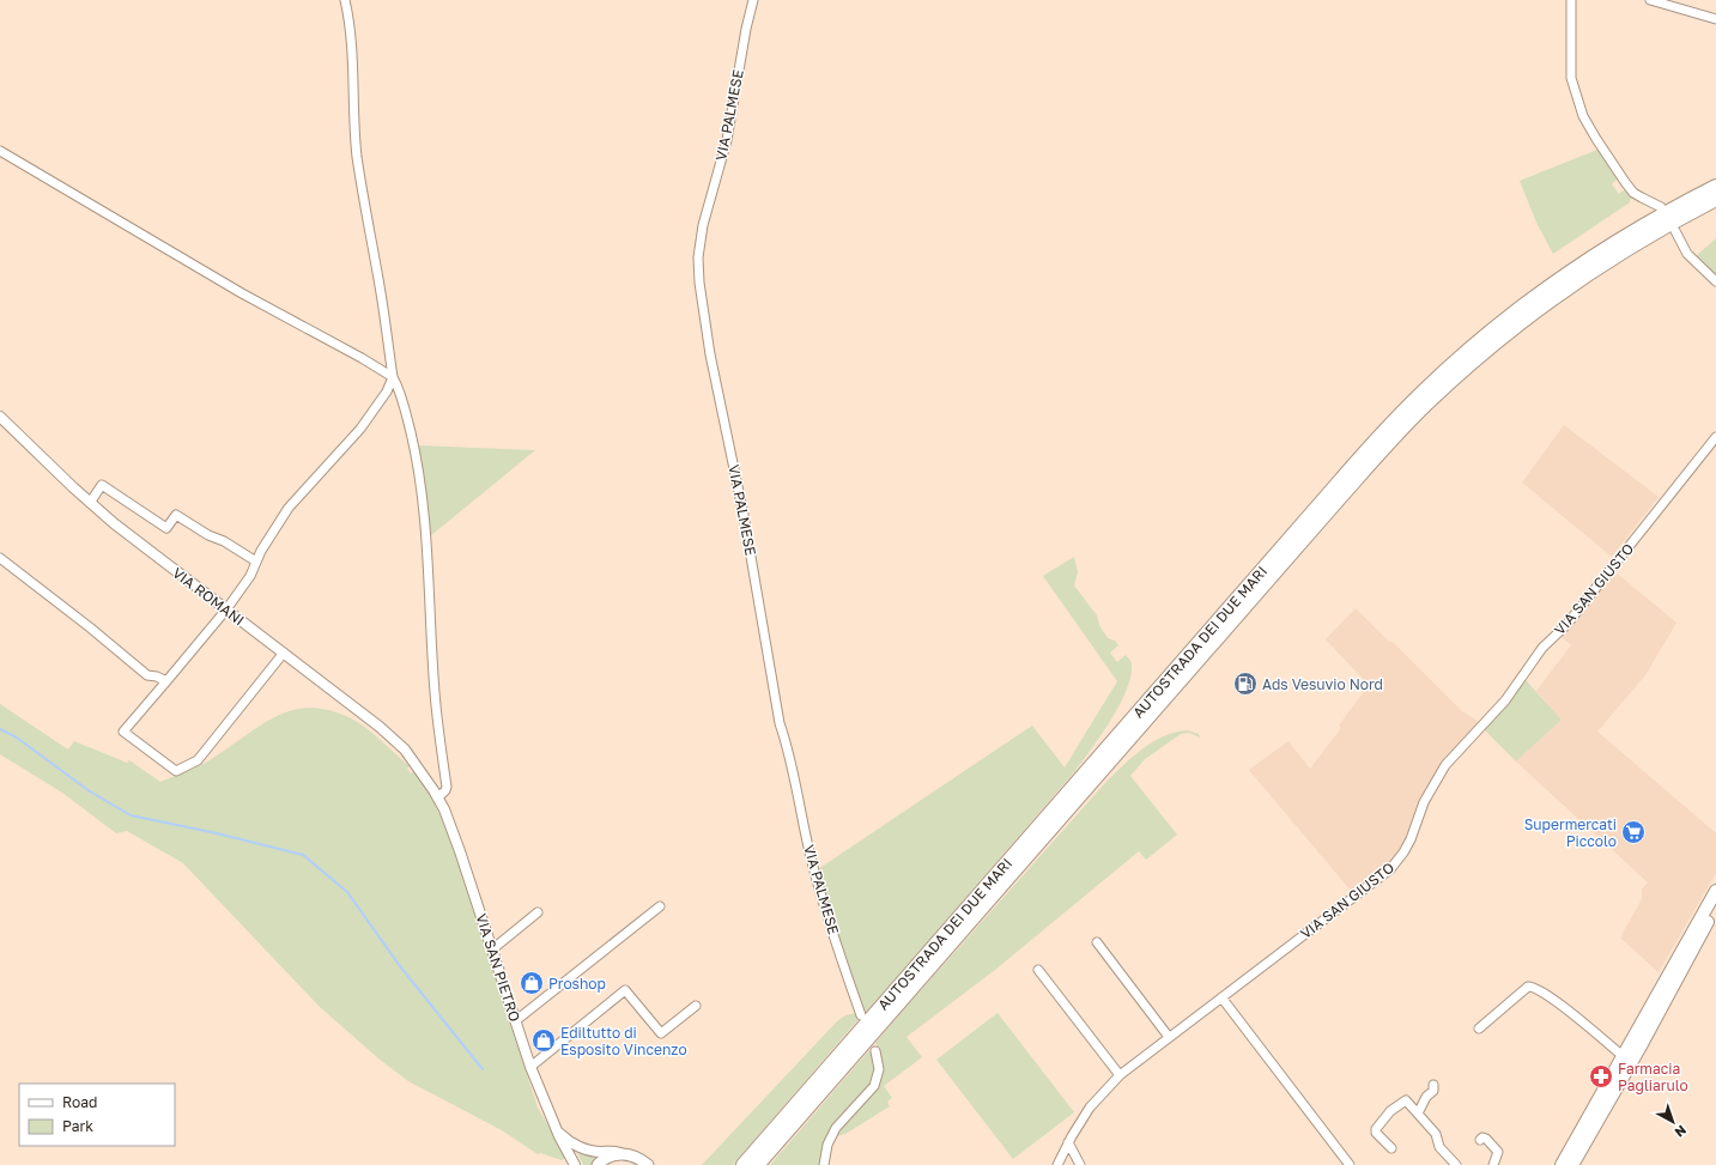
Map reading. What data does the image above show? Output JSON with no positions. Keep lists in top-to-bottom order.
{
  "streets": {
    "highway": ["AUTOSTRADA DEI DUE MARI"],
    "street": [
      "VIA PALMESE",
      "VIA SAN GIUSTO",
      "VIA ROMANI",
      "VIA SAN PIETRO"
    ]
  },
  "crossings": [
    ["VIA ROMANI", "VIA SAN PIETRO"]
  ],
  "places": {
    "fuel station": ["Ads Vesuvio Nord"],
    "supermarket": ["Supermercati Piccolo"],
    "shop": ["Proshop", "Ediltutto di Esposito Vincenzo"],
    "pharmacy": ["Farmacia Pagliarulo"]
  },
  "legend": ["Road", "Park"],
  "north": "bottom right"
}
